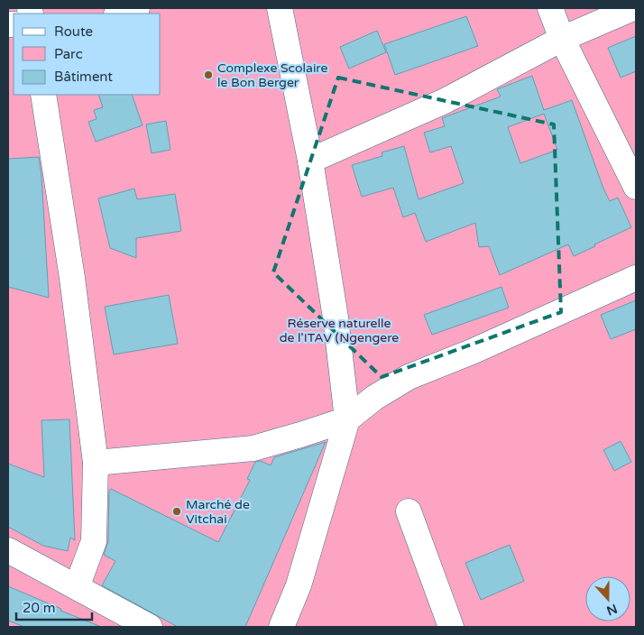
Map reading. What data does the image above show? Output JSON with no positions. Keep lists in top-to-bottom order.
{
  "parks": ["Réserve naturelle de l'ITAV (Ngengere"],
  "places": ["Complexe Scolaire le Bon Berger", "Marché de Vitchai"],
  "legend": ["Route", "Parc", "Bâtiment"],
  "scale_bar": "20 m",
  "north": "bottom"
}
